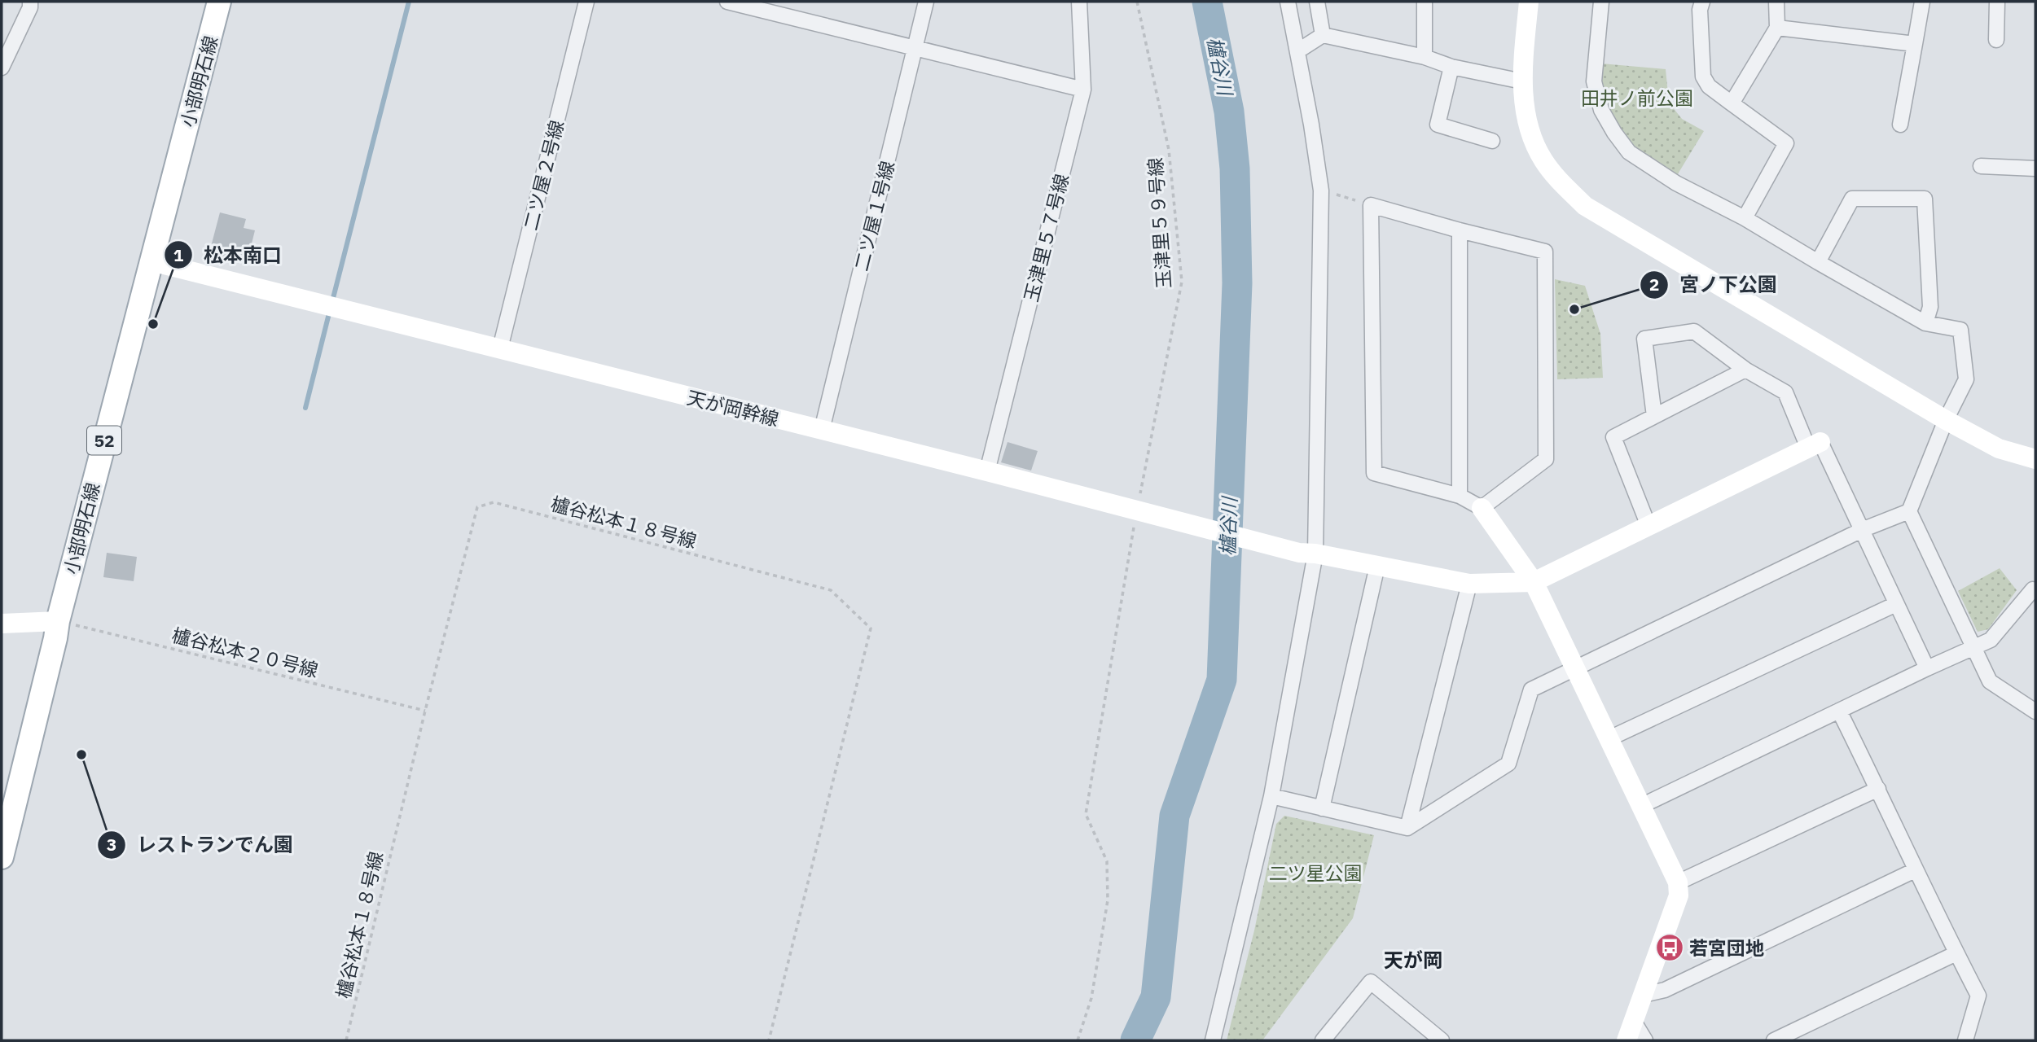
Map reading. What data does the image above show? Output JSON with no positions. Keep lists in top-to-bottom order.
{
  "streets": {
    "main road": ["小部明石線", "52"],
    "street": [
      "二ツ屋２号線",
      "二ツ屋１号線",
      "玉津里５７号線",
      "天が岡幹線"
    ],
    "path": ["玉津里５９号線", "櫨谷松本１８号線", "櫨谷松本２０号線"]
  },
  "crossings": [
    ["小部明石線", "天が岡幹線"],
    ["小部明石線", "櫨谷松本２０号線"],
    ["二ツ屋２号線", "天が岡幹線"],
    ["二ツ屋１号線", "天が岡幹線"],
    ["玉津里５９号線", "天が岡幹線"],
    ["玉津里５７号線", "天が岡幹線"],
    ["櫨谷松本１８号線", "櫨谷松本２０号線"]
  ],
  "districts": ["天が岡"],
  "water": ["櫨谷川"],
  "parks": ["田井ノ前公園", "二ツ星公園"],
  "places": {
    "other": ["宮ノ下公園", "松本南口", "レストランでん園"],
    "bus stop": ["若宮団地"]
  }
}
